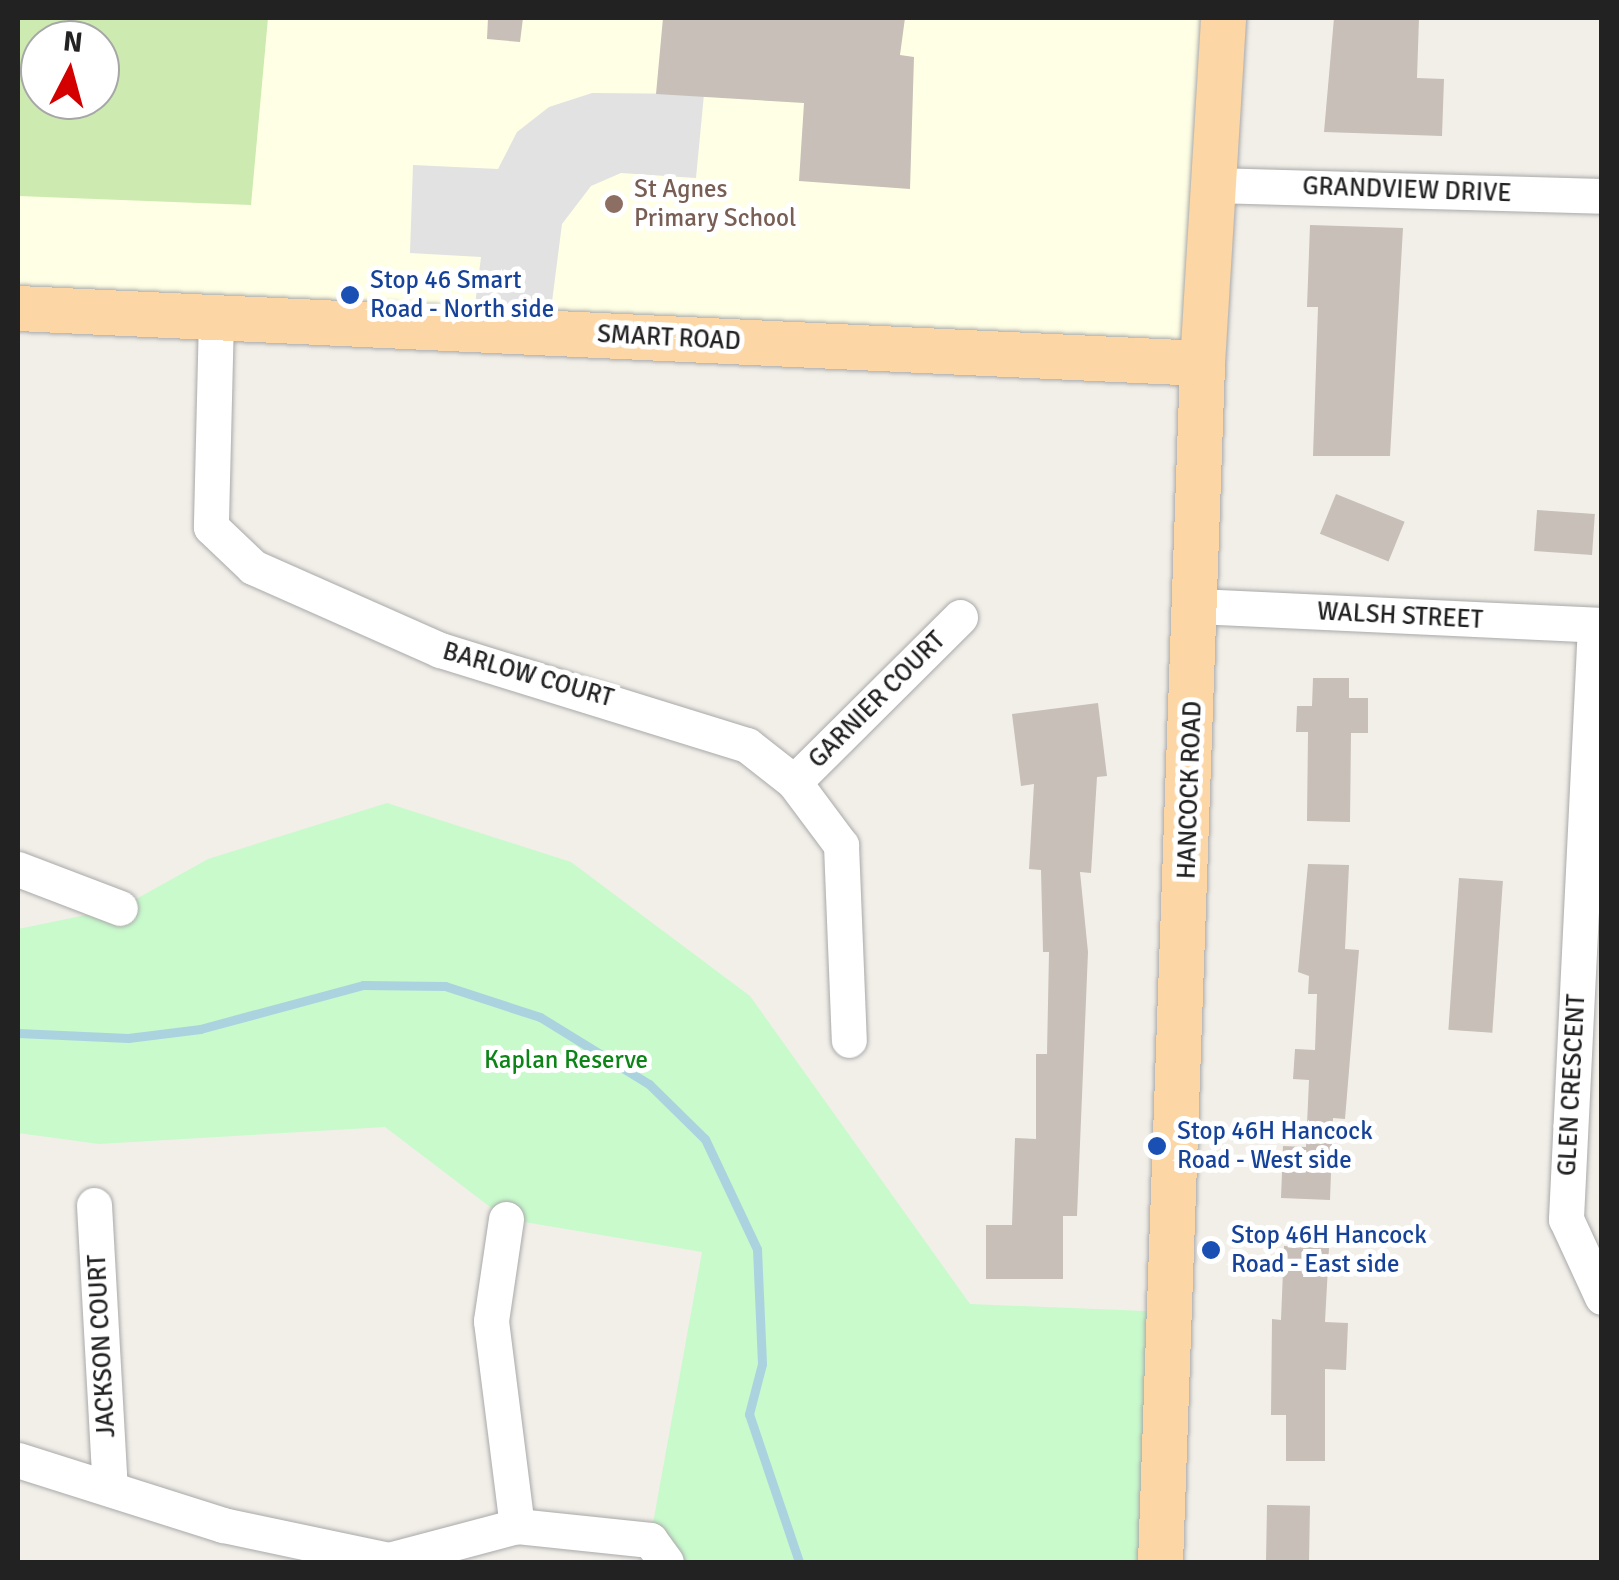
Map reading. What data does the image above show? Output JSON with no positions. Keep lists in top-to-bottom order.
{
  "streets": {
    "main road": ["SMART ROAD", "HANCOCK ROAD"],
    "street": [
      "GRANDVIEW DRIVE",
      "WALSH STREET",
      "BARLOW COURT",
      "GARNIER COURT",
      "GLEN CRESCENT",
      "JACKSON COURT"
    ]
  },
  "crossings": [
    ["GRANDVIEW DRIVE", "HANCOCK ROAD"],
    ["SMART ROAD", "BARLOW COURT"],
    ["SMART ROAD", "HANCOCK ROAD"],
    ["WALSH STREET", "HANCOCK ROAD"],
    ["WALSH STREET", "GLEN CRESCENT"],
    ["BARLOW COURT", "GARNIER COURT"]
  ],
  "parks": ["Kaplan Reserve"],
  "places": [
    "St Agnes Primary School",
    "Stop 46 Smart Road - North side",
    "Stop 46H Hancock Road - West side",
    "Stop 46H Hancock Road - East side"
  ],
  "north": "top"
}
